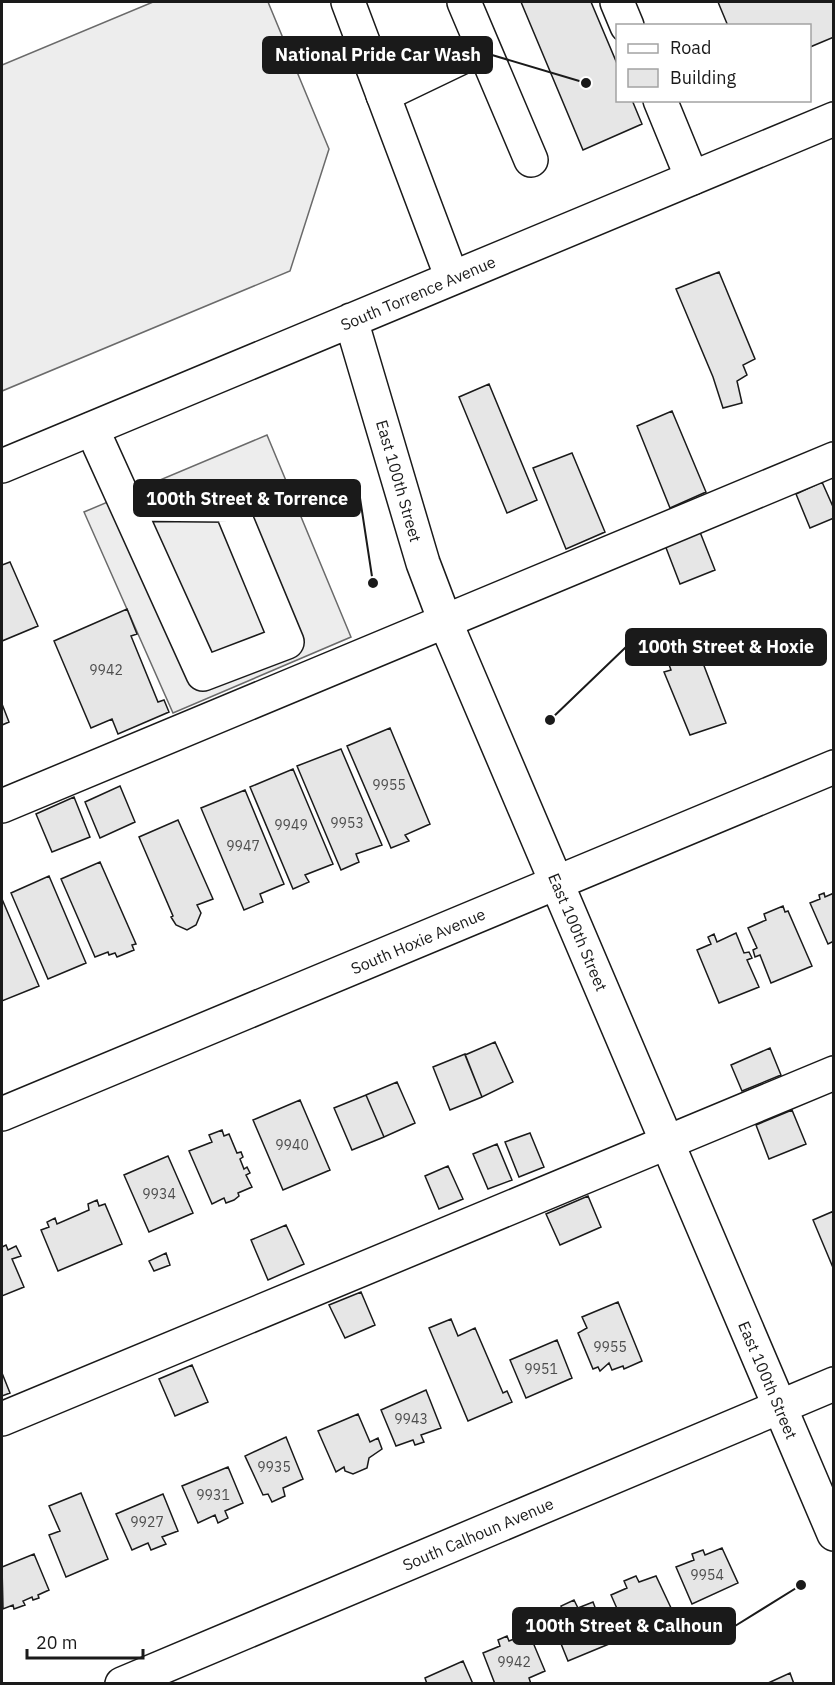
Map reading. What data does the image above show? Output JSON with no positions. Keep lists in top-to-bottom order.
{
  "streets": {
    "main road": [
      "South Torrence Avenue",
      "East 100th Street",
      "South Hoxie Avenue",
      "South Calhoun Avenue"
    ]
  },
  "crossings": [
    ["South Torrence Avenue", "East 100th Street"],
    ["East 100th Street", "South Hoxie Avenue"],
    ["East 100th Street", "South Calhoun Avenue"]
  ],
  "places": [
    "National Pride Car Wash",
    "100th Street & Torrence",
    "100th Street & Hoxie",
    "100th Street & Calhoun"
  ],
  "house_numbers": [
    "9942",
    "9955",
    "9953",
    "9949",
    "9947",
    "9940",
    "9934",
    "9955",
    "9951",
    "9943",
    "9935",
    "9931",
    "9927",
    "9954",
    "9942"
  ],
  "legend": ["Road", "Building"],
  "scale_bar": "20 m"
}
